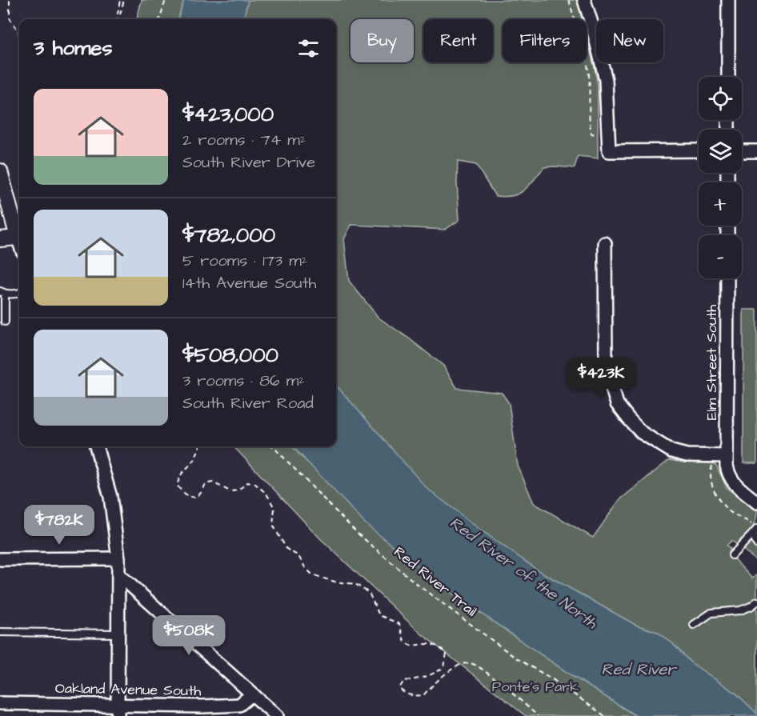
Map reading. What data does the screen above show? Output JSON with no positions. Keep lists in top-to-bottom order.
{
  "streets": {
    "street": ["Elm Street South", "Oakland Avenue South"],
    "path": ["Red River Trail"]
  },
  "water": ["Red River of the North", "Red River"],
  "parks": ["Ponte's Park"],
  "page": {
    "chip": [
      "Buy",
      "Rent",
      "Filters",
      "New"
    ],
    "heading": "3 homes",
    "map_buttons": ["+", "−"],
    "list": [
      {
        "name": "$423,000",
        "note": "2 rooms · 74 m² · South River Drive"
      },
      {
        "name": "$782,000",
        "note": "5 rooms · 173 m² · 14th Avenue South"
      },
      {
        "name": "$508,000",
        "note": "3 rooms · 86 m² · South River Road"
      }
    ],
    "price": ["$423K", "$782K", "$508K"]
  }
}
